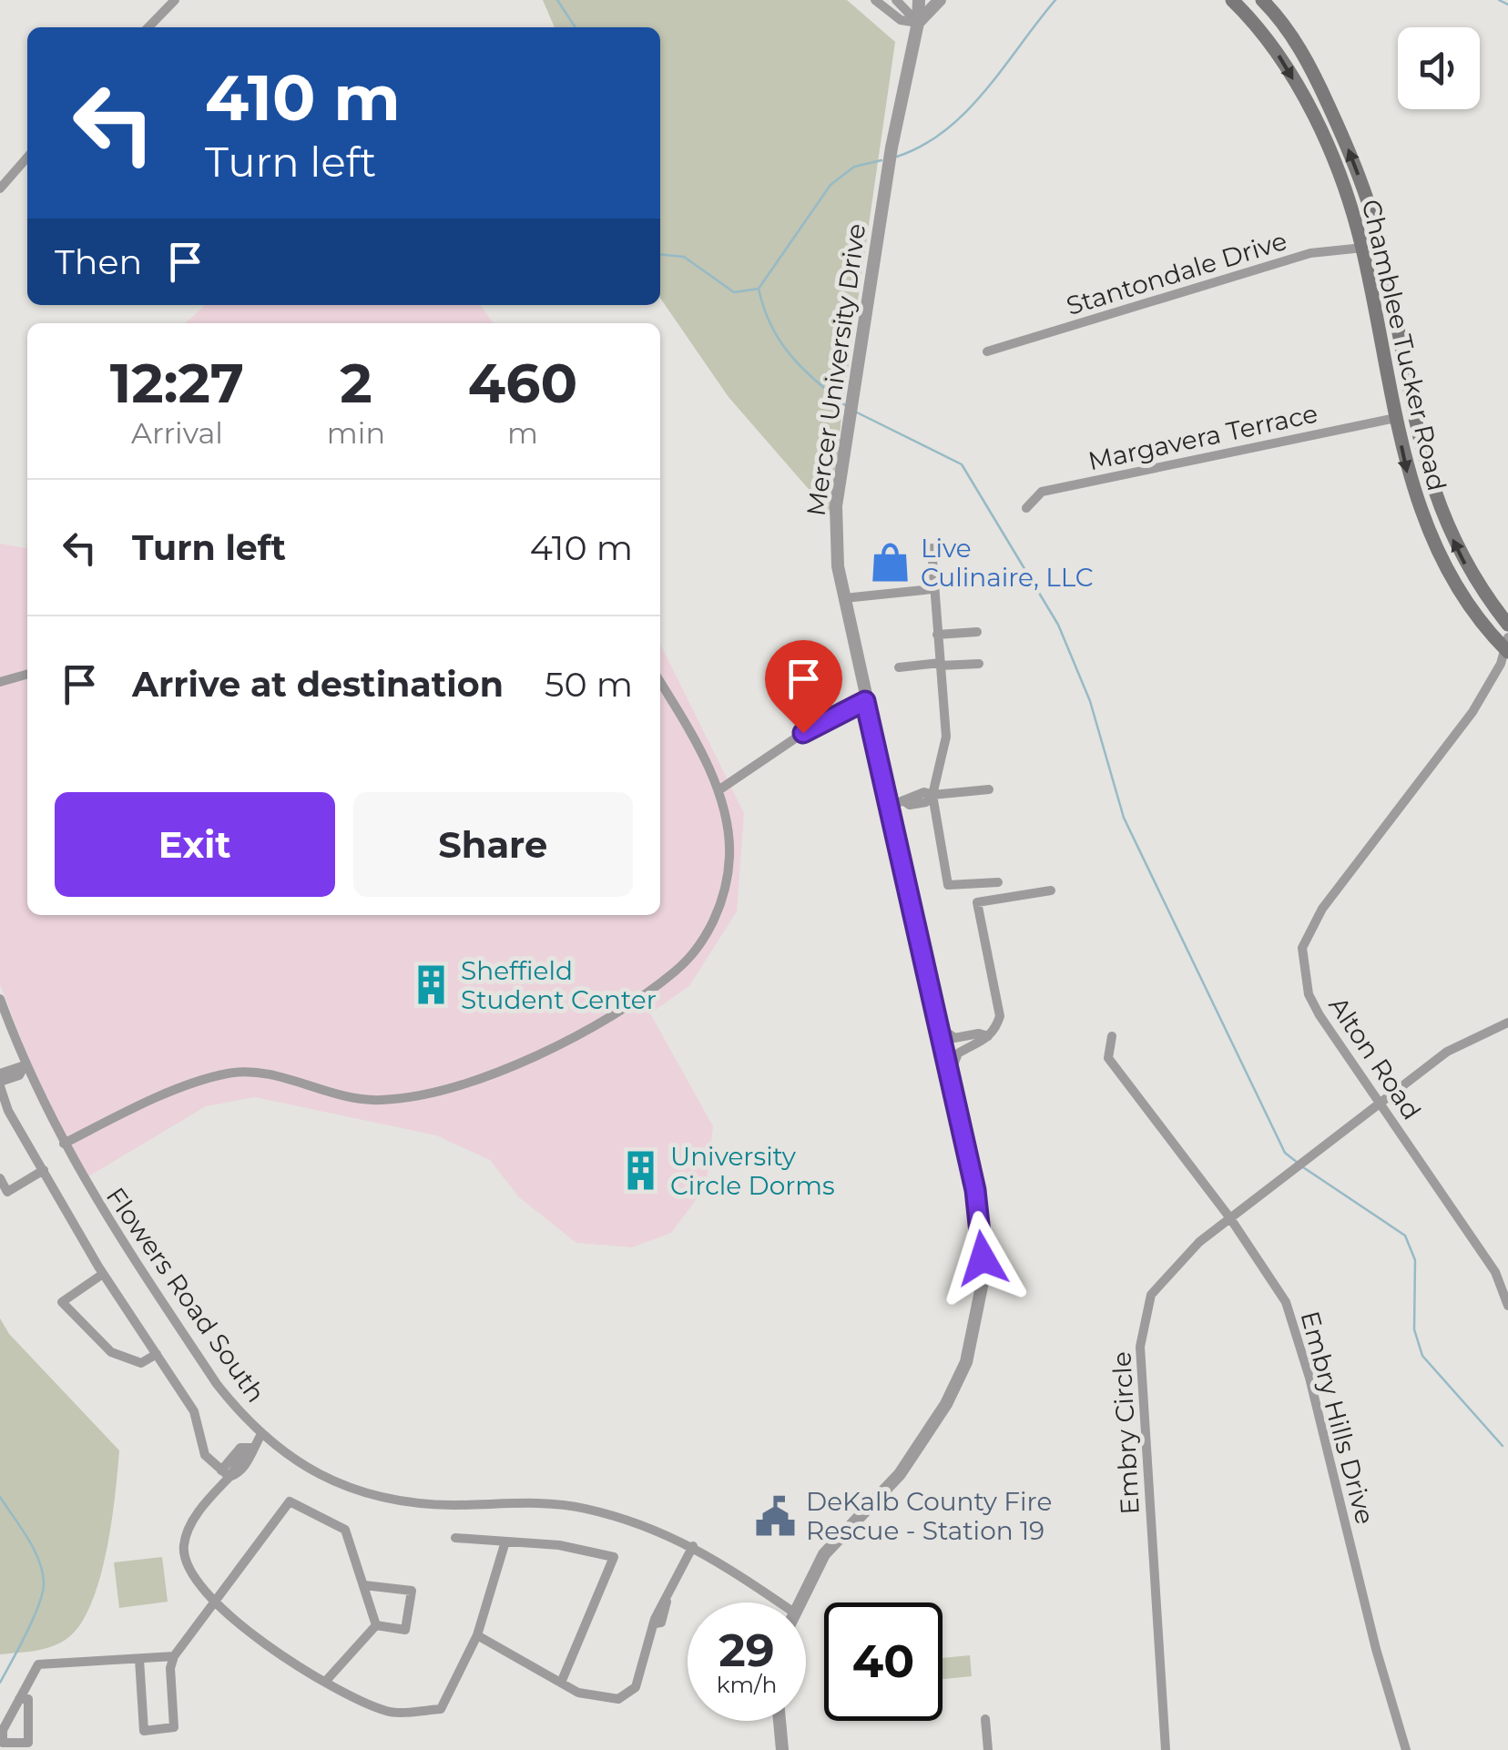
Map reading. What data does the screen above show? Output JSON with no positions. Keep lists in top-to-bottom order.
{
  "streets": {
    "main road": ["Chamblee Tucker Road"],
    "street": [
      "Stantondale Drive",
      "Mercer University Drive",
      "Margavera Terrace",
      "Alton Road",
      "Flowers Road South",
      "Embry Hills Drive",
      "Embry Circle"
    ]
  },
  "crossings": [
    ["Stantondale Drive", "Chamblee Tucker Road"],
    ["Chamblee Tucker Road", "Margavera Terrace"],
    ["Chamblee Tucker Road", "Alton Road"],
    ["Alton Road", "Embry Circle"],
    ["Embry Hills Drive", "Embry Circle"]
  ],
  "places": {
    "shop": ["Live Culinaire, LLC"],
    "building": ["Sheffield Student Center", "University Circle Dorms"],
    "public building": ["DeKalb County Fire Rescue - Station 19"]
  },
  "page": {
    "turn": ["410 m", "Turn left"],
    "then": "Then",
    "eta": [
      "12:27",
      "Arrival",
      "2",
      "min",
      "460",
      "m"
    ],
    "list": [
      {
        "name": "Turn left",
        "value": "410 m"
      },
      {
        "name": "Arrive at destination",
        "value": "50 m"
      }
    ],
    "buttons": ["Exit", "Share"],
    "speed": "29 km/h",
    "limit": "40"
  }
}
